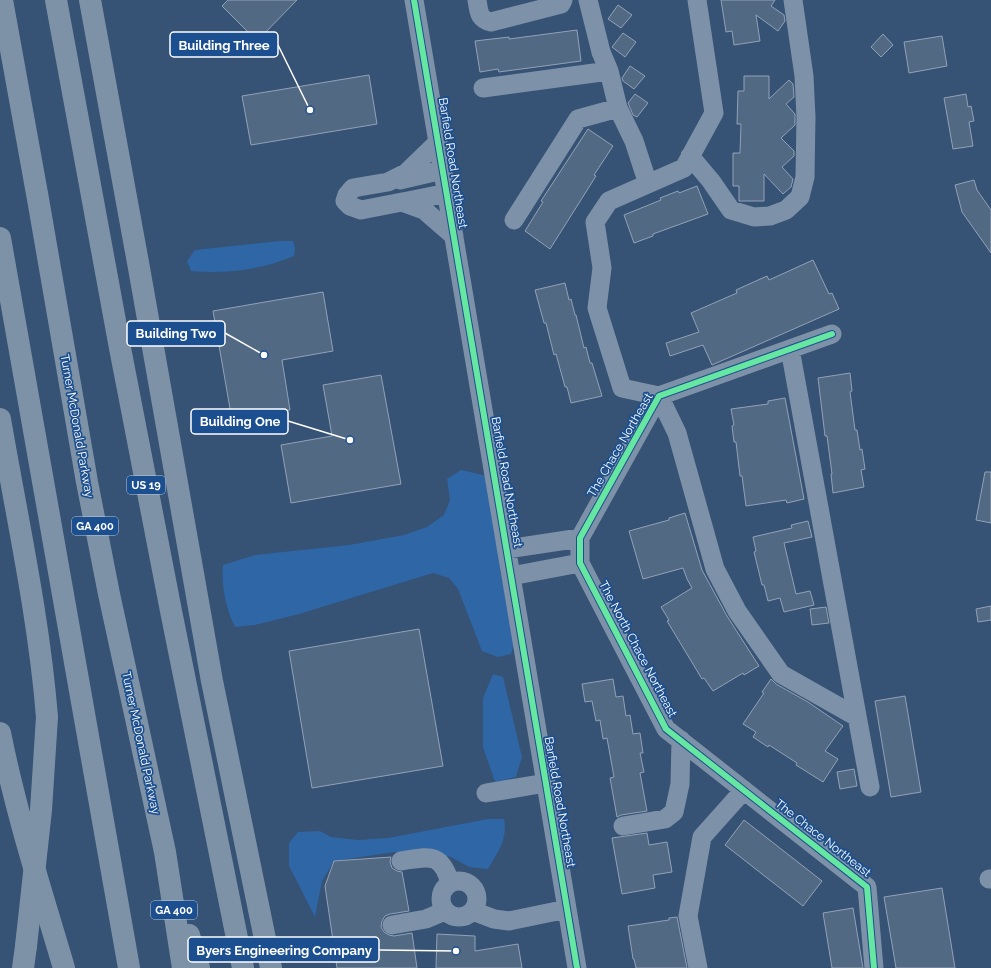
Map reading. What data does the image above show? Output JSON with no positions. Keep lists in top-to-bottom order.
{
  "streets": {
    "highway": ["Turner McDonald Parkway", "US 19", "GA 400"],
    "street": ["Barfield Road Northeast", "The Chace Northeast", "The North Chace Northeast"]
  },
  "crossings": [
    ["The Chace Northeast", "The North Chace Northeast"]
  ],
  "places": [
    "Building Three",
    "Building Two",
    "Building One",
    "Byers Engineering Company"
  ]
}
